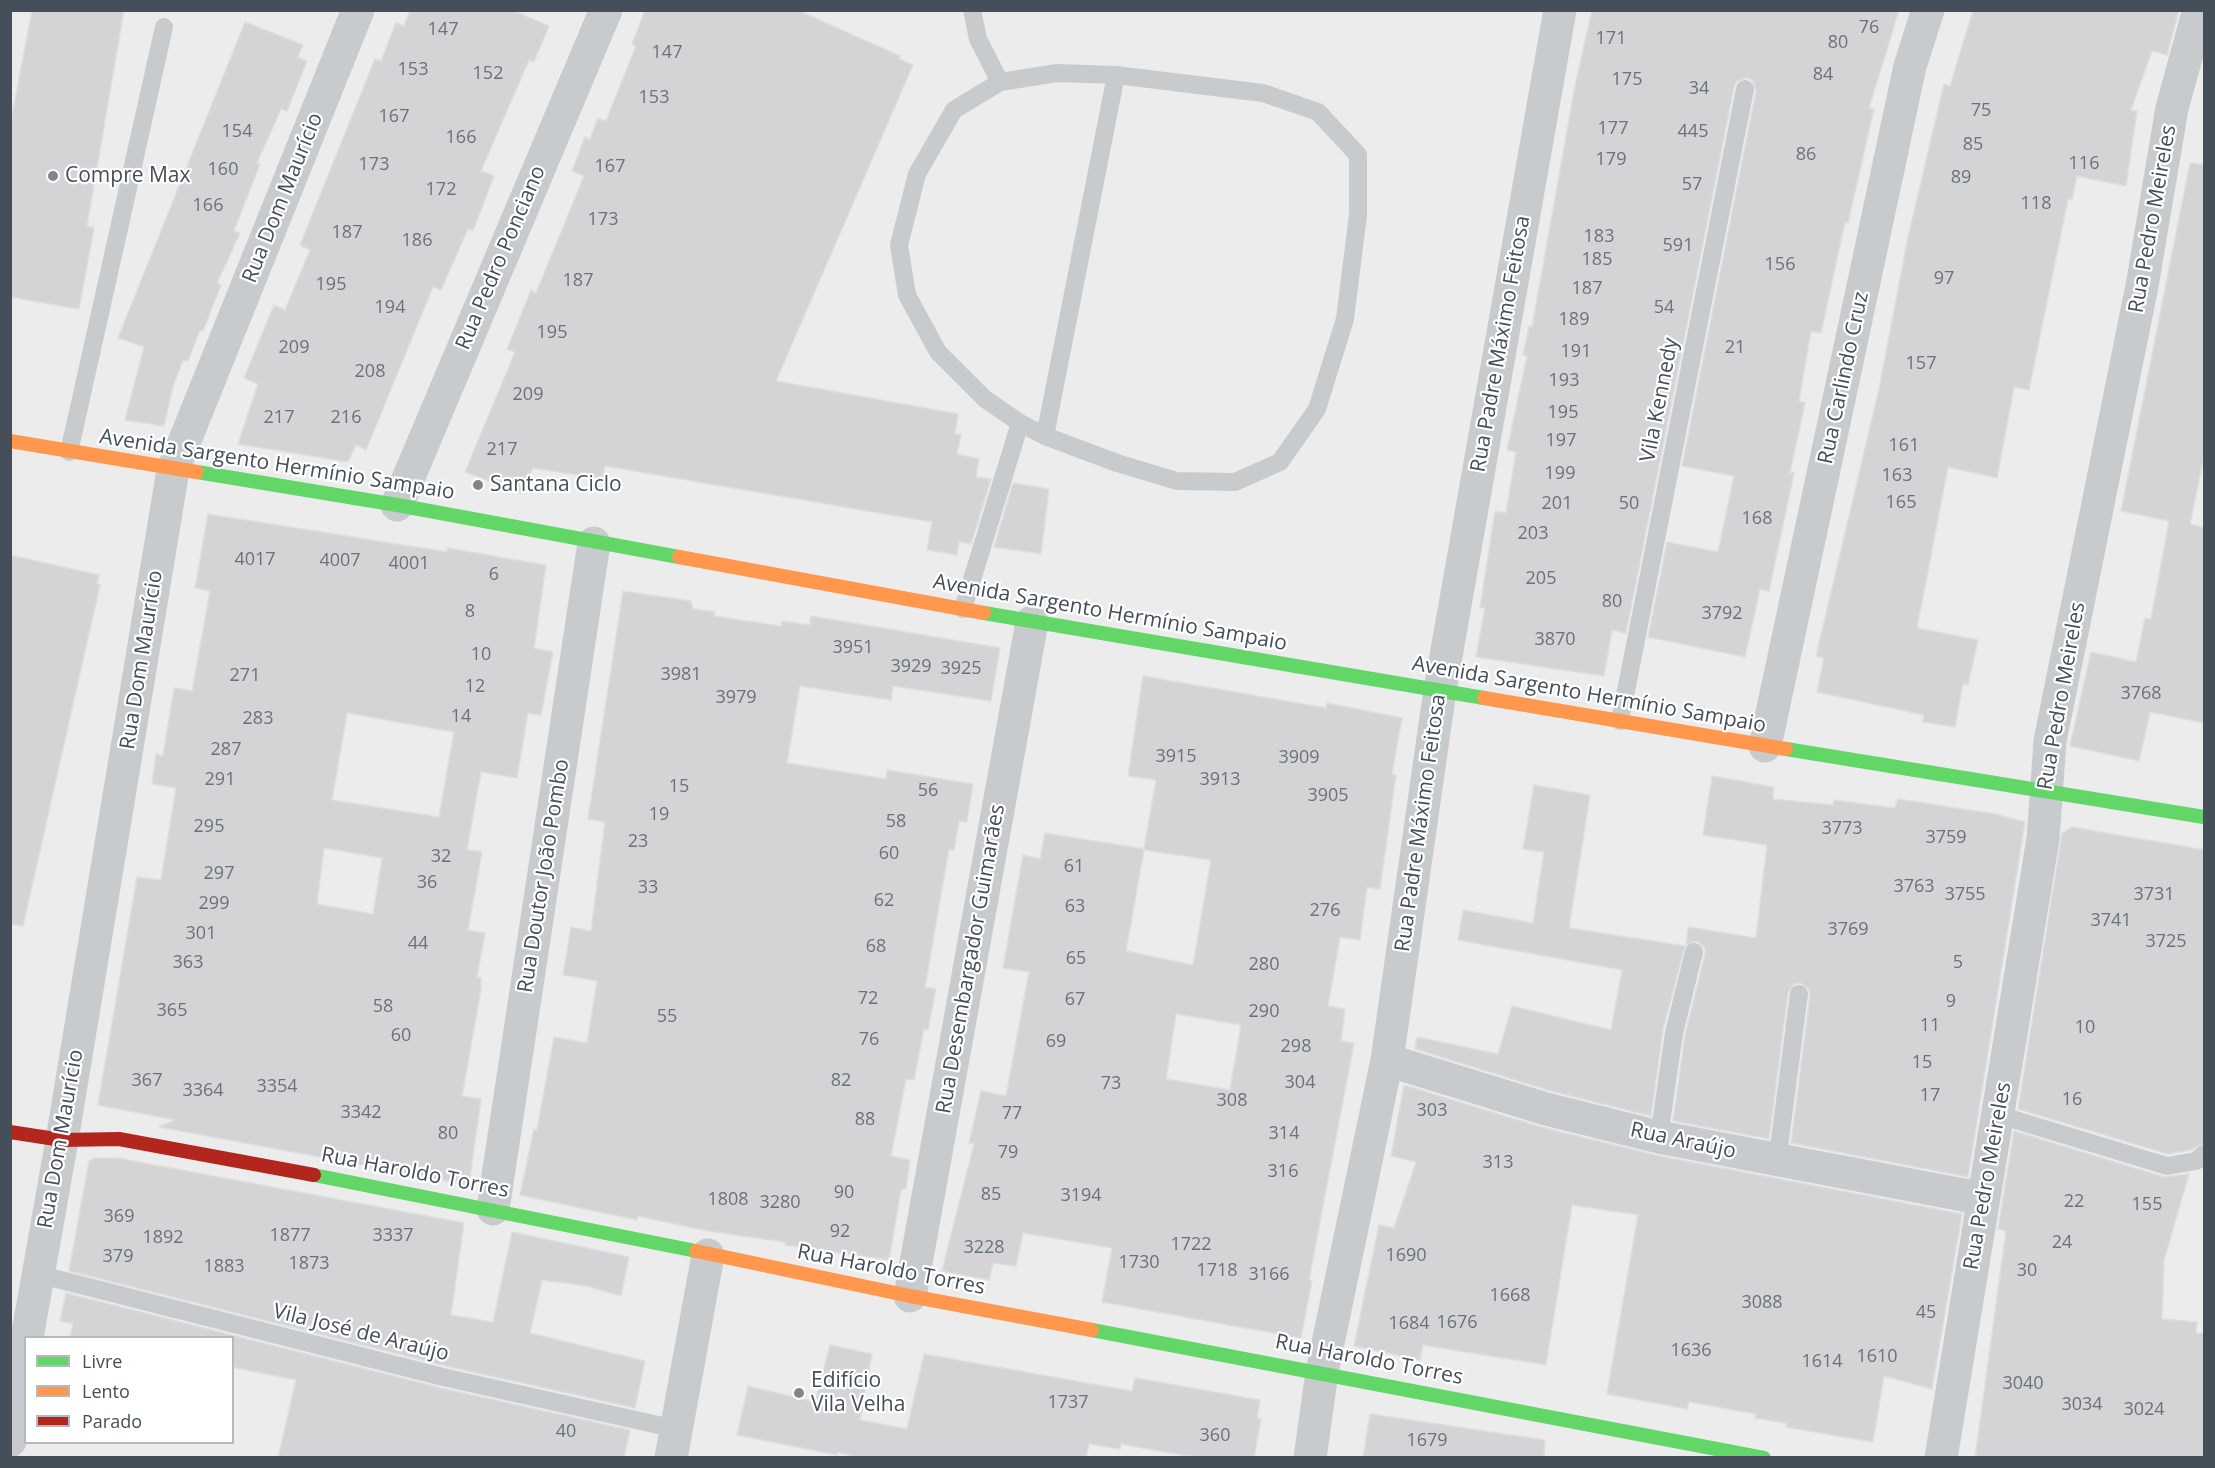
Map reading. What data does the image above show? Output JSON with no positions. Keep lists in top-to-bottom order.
{
  "streets": {
    "main road": ["Avenida Sargento Hermínio Sampaio", "Rua Haroldo Torres"],
    "street": [
      "Rua Dom Maurício",
      "Rua Pedro Meireles",
      "Rua Pedro Ponciano",
      "Rua Padre Máximo Feitosa",
      "Rua Carlindo Cruz",
      "Rua Doutor João Pombo",
      "Rua Desembargador Guimarães",
      "Rua Araújo"
    ],
    "lane": ["Vila Kennedy", "Vila José de Araújo"]
  },
  "crossings": [
    ["Rua Dom Maurício", "Avenida Sargento Hermínio Sampaio"],
    ["Rua Dom Maurício", "Rua Haroldo Torres"],
    ["Rua Dom Maurício", "Vila José de Araújo"],
    ["Rua Pedro Meireles", "Avenida Sargento Hermínio Sampaio"],
    ["Rua Pedro Meireles", "Rua Araújo"],
    ["Rua Pedro Ponciano", "Avenida Sargento Hermínio Sampaio"],
    ["Rua Padre Máximo Feitosa", "Avenida Sargento Hermínio Sampaio"],
    ["Rua Padre Máximo Feitosa", "Rua Araújo"],
    ["Rua Padre Máximo Feitosa", "Rua Haroldo Torres"],
    ["Rua Carlindo Cruz", "Avenida Sargento Hermínio Sampaio"],
    ["Vila Kennedy", "Avenida Sargento Hermínio Sampaio"],
    ["Avenida Sargento Hermínio Sampaio", "Rua Doutor João Pombo"],
    ["Avenida Sargento Hermínio Sampaio", "Rua Desembargador Guimarães"],
    ["Rua Doutor João Pombo", "Rua Haroldo Torres"],
    ["Rua Desembargador Guimarães", "Rua Haroldo Torres"]
  ],
  "places": ["Compre Max", "Santana Ciclo", "Edifício Vila Velha"],
  "house_numbers": [
    "76",
    "147",
    "171",
    "80",
    "147",
    "153",
    "152",
    "84",
    "175",
    "34",
    "153",
    "75",
    "167",
    "177",
    "154",
    "445",
    "166",
    "85",
    "86",
    "179",
    "116",
    "173",
    "167",
    "160",
    "89",
    "57",
    "172",
    "118",
    "166",
    "173",
    "187",
    "183",
    "186",
    "591",
    "185",
    "156",
    "97",
    "187",
    "195",
    "187",
    "194",
    "54",
    "189",
    "195",
    "209",
    "21",
    "191",
    "157",
    "208",
    "193",
    "209",
    "195",
    "217",
    "216",
    "197",
    "161",
    "217",
    "199",
    "163",
    "165",
    "201",
    "50",
    "168",
    "203",
    "4017",
    "4007",
    "4001",
    "6",
    "205",
    "80",
    "8",
    "3792",
    "3870",
    "3951",
    "10",
    "3929",
    "3925",
    "3981",
    "271",
    "12",
    "3768",
    "3979",
    "14",
    "283",
    "287",
    "3915",
    "3909",
    "291",
    "3913",
    "15",
    "56",
    "3905",
    "19",
    "58",
    "295",
    "3773",
    "3759",
    "23",
    "60",
    "32",
    "61",
    "297",
    "36",
    "3763",
    "33",
    "3755",
    "3731",
    "62",
    "299",
    "63",
    "276",
    "3741",
    "3769",
    "301",
    "3725",
    "44",
    "68",
    "65",
    "363",
    "5",
    "280",
    "72",
    "67",
    "9",
    "58",
    "365",
    "290",
    "55",
    "11",
    "10",
    "60",
    "76",
    "69",
    "298",
    "15",
    "367",
    "82",
    "304",
    "73",
    "3354",
    "3364",
    "17",
    "16",
    "308",
    "303",
    "3342",
    "77",
    "88",
    "80",
    "314",
    "79",
    "313",
    "316",
    "90",
    "85",
    "3194",
    "1808",
    "22",
    "3280",
    "155",
    "369",
    "92",
    "1877",
    "3337",
    "1892",
    "24",
    "1722",
    "3228",
    "1690",
    "379",
    "1730",
    "1873",
    "1883",
    "1718",
    "30",
    "3166",
    "1668",
    "3088",
    "45",
    "1676",
    "1684",
    "1636",
    "1610",
    "1614",
    "3040",
    "1737",
    "3034",
    "3024",
    "40",
    "360",
    "1679"
  ],
  "legend": ["Livre", "Lento", "Parado"]
}
